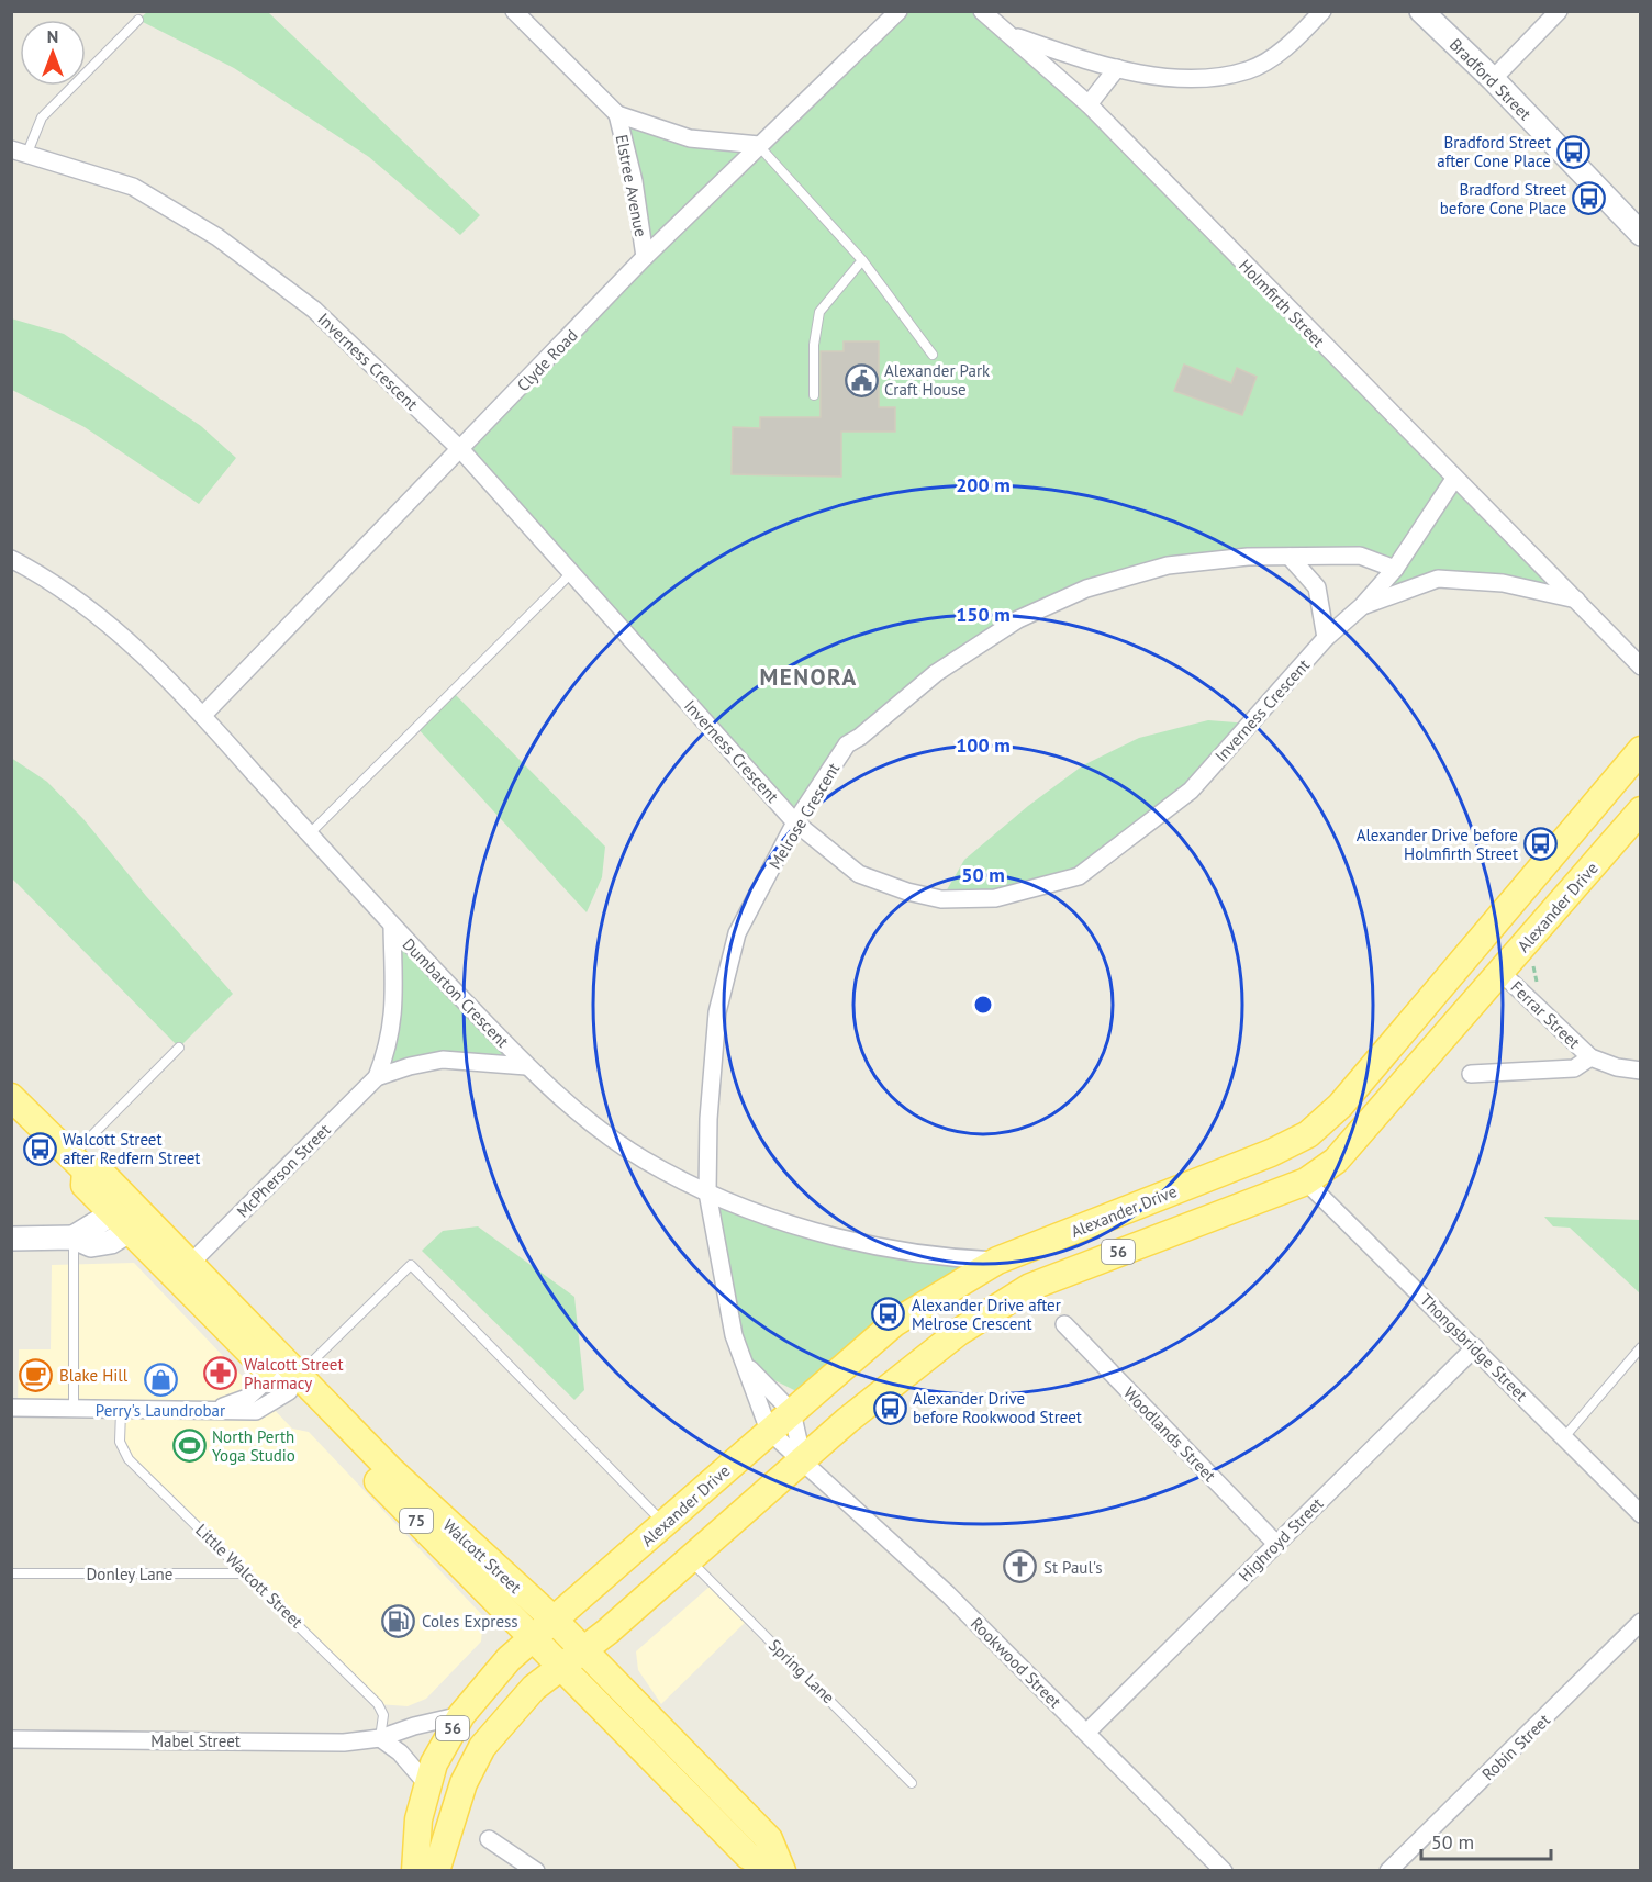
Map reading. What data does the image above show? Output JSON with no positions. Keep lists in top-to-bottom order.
{
  "streets": {
    "main road": [
      "Alexander Drive",
      "56",
      "75",
      "Walcott Street"
    ],
    "street": [
      "Bradford Street",
      "Elstree Avenue",
      "Holmfirth Street",
      "Clyde Road",
      "Inverness Crescent",
      "Melrose Crescent",
      "Dumbarton Crescent",
      "Ferrar Street",
      "McPherson Street",
      "Thongsbridge Street",
      "Woodlands Street",
      "Highroyd Street",
      "Rookwood Street",
      "Mabel Street",
      "Robin Street"
    ],
    "lane": ["Donley Lane", "Little Walcott Street", "Spring Lane"]
  },
  "crossings": [
    ["Elstree Avenue", "Clyde Road"],
    ["Holmfirth Street", "Inverness Crescent"],
    ["Clyde Road", "Inverness Crescent"],
    ["Clyde Road", "Dumbarton Crescent"],
    ["Inverness Crescent", "Melrose Crescent"],
    ["Melrose Crescent", "Alexander Drive"],
    ["Melrose Crescent", "Dumbarton Crescent"],
    ["Alexander Drive", "Dumbarton Crescent"],
    ["Alexander Drive", "Ferrar Street"],
    ["Alexander Drive", "56"],
    ["Alexander Drive", "Thongsbridge Street"],
    ["Alexander Drive", "Walcott Street"],
    ["Alexander Drive", "Rookwood Street"],
    ["Alexander Drive", "Spring Lane"],
    ["Dumbarton Crescent", "McPherson Street"],
    ["McPherson Street", "Walcott Street"],
    ["56", "Walcott Street"],
    ["56", "Mabel Street"],
    ["Thongsbridge Street", "Highroyd Street"],
    ["Woodlands Street", "Highroyd Street"],
    ["Highroyd Street", "Rookwood Street"],
    ["Donley Lane", "Little Walcott Street"],
    ["Little Walcott Street", "Mabel Street"]
  ],
  "districts": ["MENORA"],
  "places": {
    "bus stop": [
      "Bradford Street after Cone Place",
      "Bradford Street before Cone Place",
      "Alexander Drive before Holmfirth Street",
      "Walcott Street after Redfern Street",
      "Alexander Drive after Melrose Crescent",
      "Alexander Drive before Rookwood Street"
    ],
    "public building": ["Alexander Park Craft House"],
    "pharmacy": ["Walcott Street Pharmacy"],
    "cafe": ["Blake Hill"],
    "shop": ["Perry's Laundrobar"],
    "sports": ["North Perth Yoga Studio"],
    "church": ["St Paul's"],
    "fuel station": ["Coles Express"]
  },
  "scale_bar": "50 m",
  "north": "top",
  "rings": [
    "200 m",
    "150 m",
    "100 m",
    "50 m"
  ]
}
